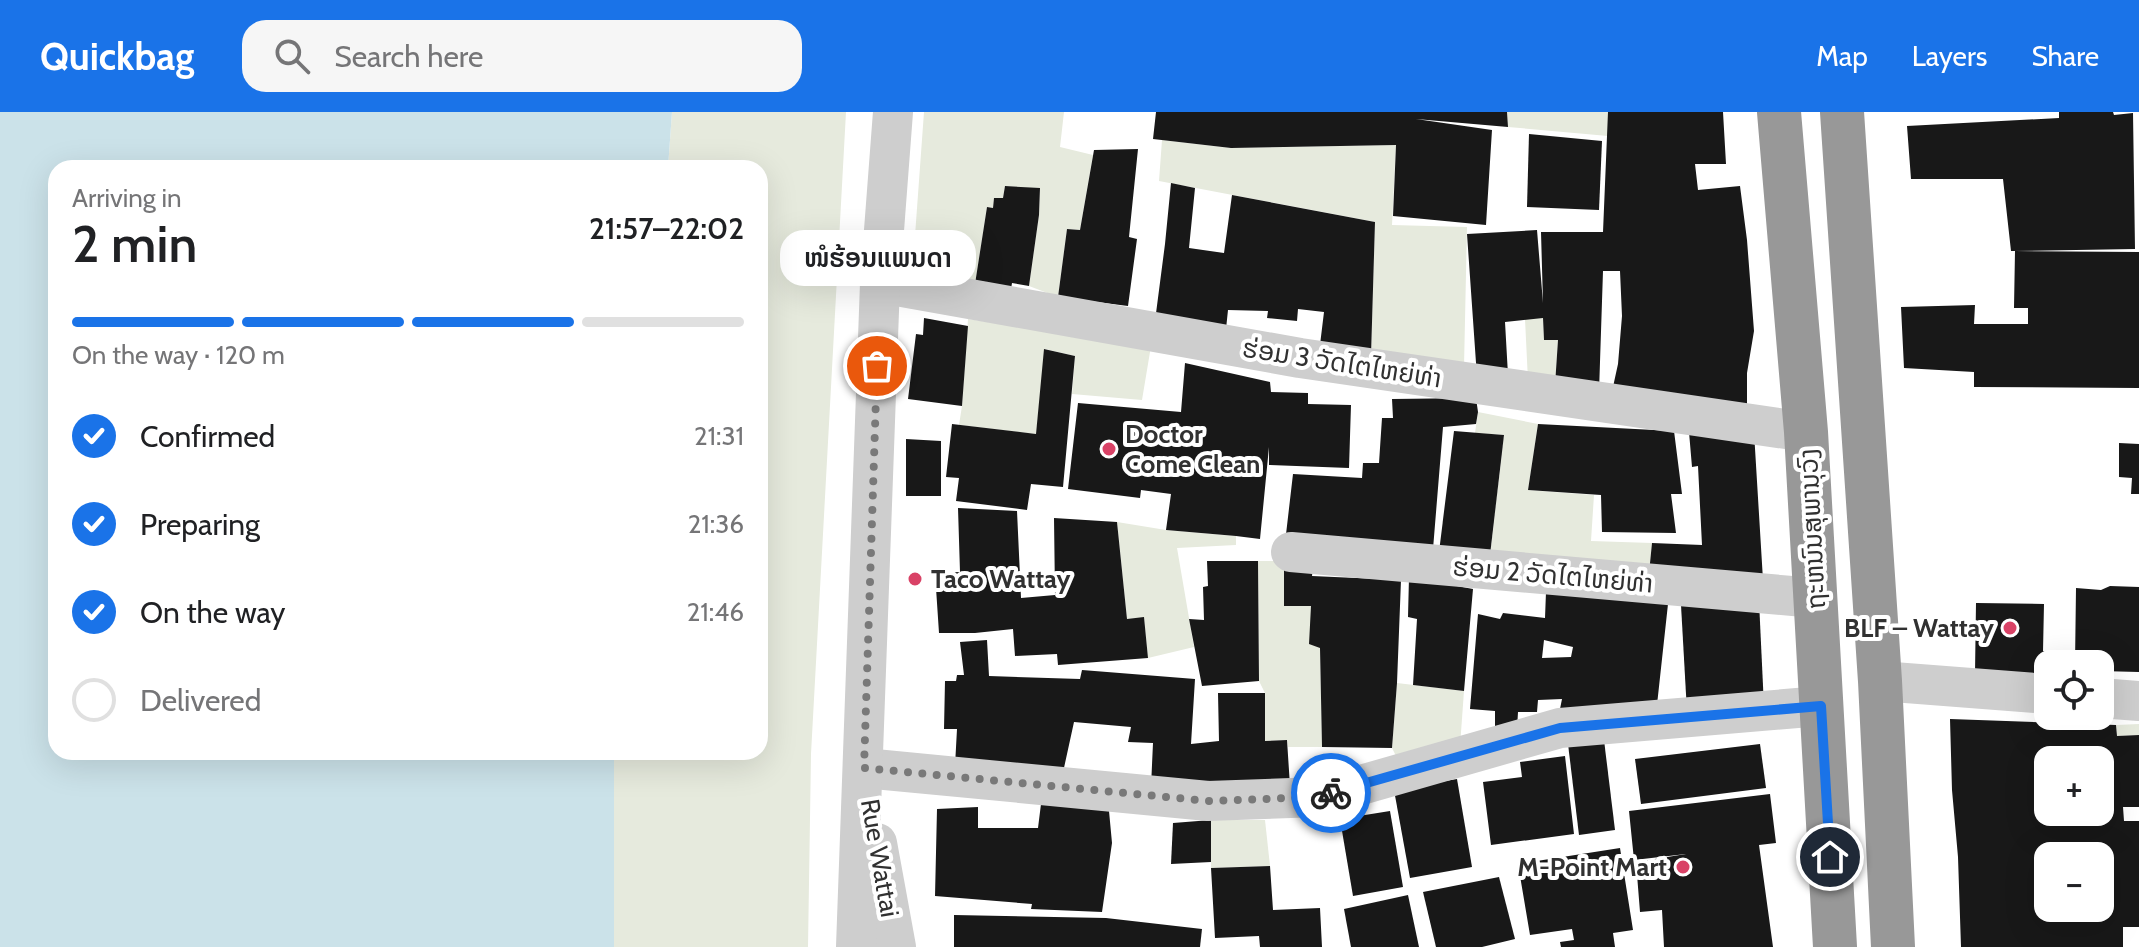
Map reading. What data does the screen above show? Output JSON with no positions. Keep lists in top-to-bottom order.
{
  "streets": {
    "highway": ["ຖະຫນົນສຸພານຸວົງ"],
    "street": ["ຮ່ອມ 3 ວັດໄຕໄຫຍ່ທ່າ", "ຮ່ອມ 2 ວັດໄຕໄຫຍ່ທ່າ", "Rue Wattai"]
  },
  "crossings": [
    ["ຮ່ອມ 3 ວັດໄຕໄຫຍ່ທ່າ", "ຖະຫນົນສຸພານຸວົງ"],
    ["ຖະຫນົນສຸພານຸວົງ", "ຮ່ອມ 2 ວັດໄຕໄຫຍ່ທ່າ"]
  ],
  "places": [
    "ໜໍຮ້ອນແພນດາ",
    "Doctor Come Clean",
    "Taco Wattay",
    "BLF – Wattay",
    "M-Point Mart"
  ],
  "page": {
    "header": "Quickbag",
    "search": "Search here",
    "nav": ["Map", "Layers", "Share"],
    "heading": ["2 min", "Arriving in", "21:57–22:02"],
    "bubble": "ໜໍຮ້ອນແພນດາ",
    "bar": "On the way · 120 m",
    "list": [
      ["Confirmed", "21:31"],
      ["Preparing", "21:36"],
      ["On the way", "21:46"],
      "Delivered"
    ],
    "map_buttons": ["+", "−"]
  }
}
